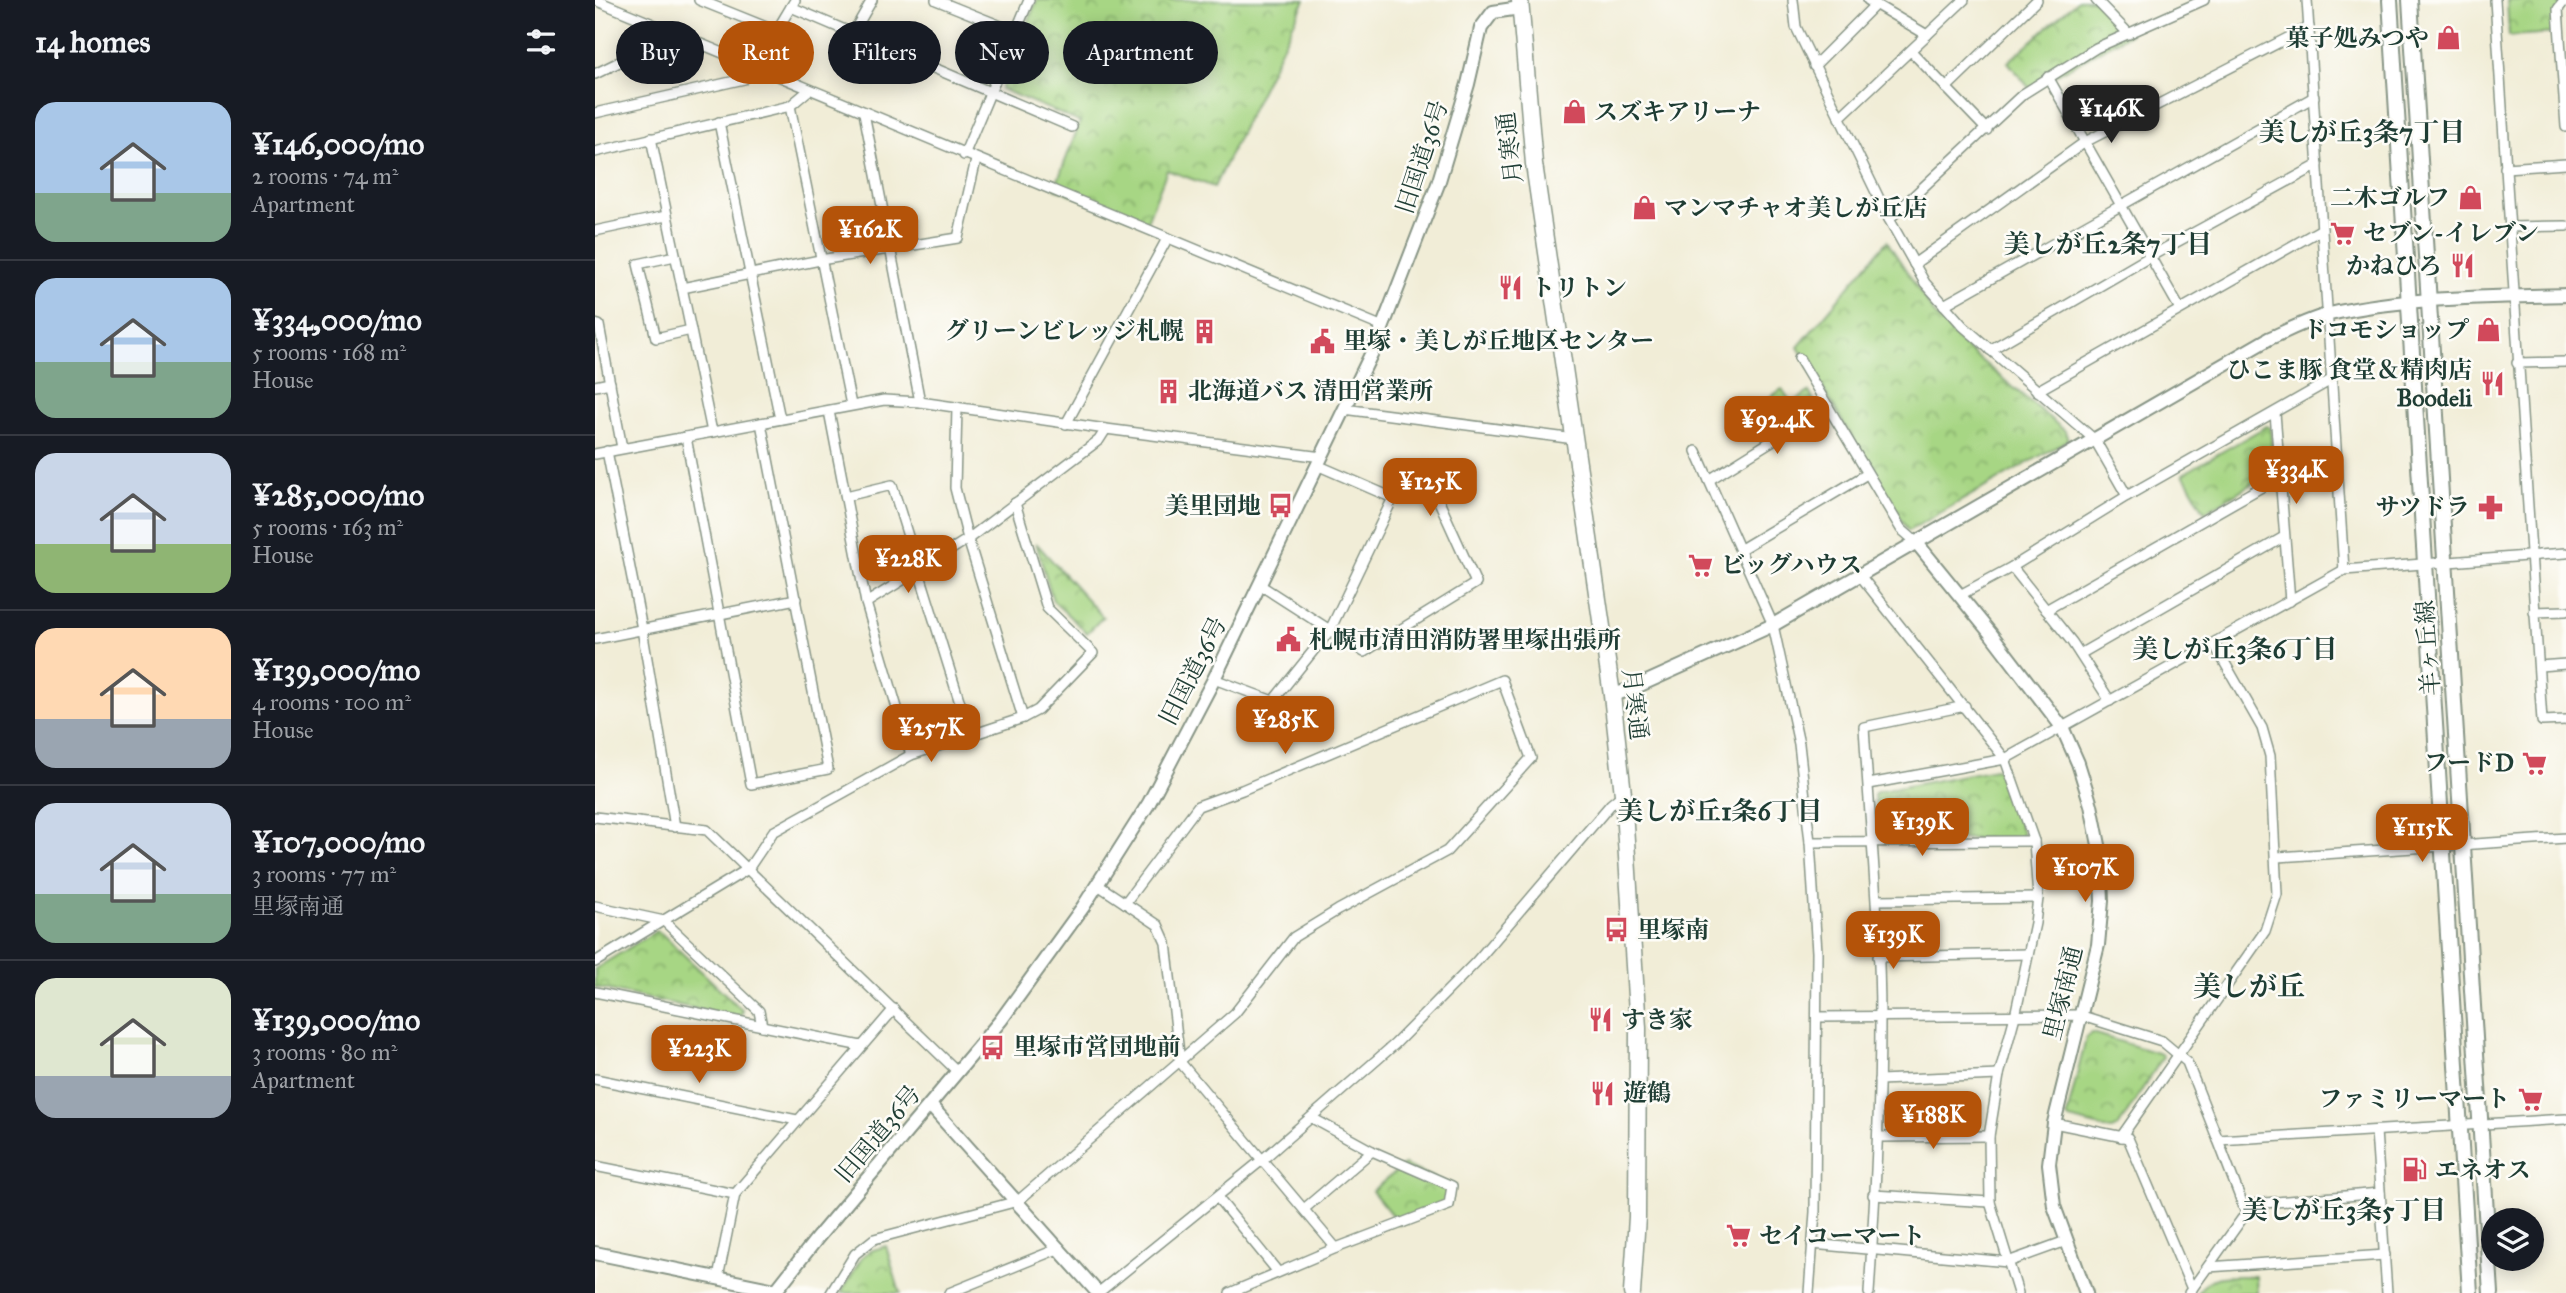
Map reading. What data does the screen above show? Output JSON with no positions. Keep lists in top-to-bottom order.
{
  "streets": {
    "highway": ["月寒通"],
    "main road": ["羊ヶ丘線"],
    "street": ["旧国道36号", "里塚南通"]
  },
  "crossings": [
    ["月寒通", "旧国道36号"]
  ],
  "districts": [
    "美しが丘3条7丁目",
    "美しが丘2条7丁目",
    "美しが丘3条6丁目",
    "美しが丘1条6丁目",
    "美しが丘",
    "美しが丘3条5丁目"
  ],
  "places": {
    "shop": [
      "菓子処みつや",
      "スズキアリーナ",
      "二木ゴルフ",
      "マンマチャオ美しが丘店",
      "ドコモショップ"
    ],
    "supermarket": [
      "セブン-イレブン",
      "ビッグハウス",
      "フードD",
      "ファミリーマート",
      "セイコーマート"
    ],
    "restaurant": [
      "かねひろ",
      "トリトン",
      "ひこま豚 食堂＆精肉店 Boodeli",
      "すき家",
      "遊鶴"
    ],
    "building": ["グリーンビレッジ札幌", "北海道バス 清田営業所"],
    "public building": ["里塚・美しが丘地区センター", "札幌市清田消防署里塚出張所"],
    "bus stop": ["美里団地", "里塚南", "里塚市営団地前"],
    "pharmacy": ["サツドラ"],
    "fuel station": ["エネオス"]
  },
  "page": {
    "heading": "14 homes",
    "chip": [
      "Buy",
      "Rent",
      "Filters",
      "New",
      "Apartment"
    ],
    "list": [
      {
        "name": "¥146,000/mo",
        "note": "2 rooms · 74 m² · Apartment"
      },
      {
        "name": "¥334,000/mo",
        "note": "5 rooms · 168 m² · House"
      },
      {
        "name": "¥285,000/mo",
        "note": "5 rooms · 163 m² · House"
      },
      {
        "name": "¥139,000/mo",
        "note": "4 rooms · 100 m² · House"
      },
      {
        "name": "¥107,000/mo",
        "note": "3 rooms · 77 m² · 里塚南通"
      },
      {
        "name": "¥139,000/mo",
        "note": "3 rooms · 80 m² · Apartment"
      }
    ],
    "price": [
      "¥146K",
      "¥162K",
      "¥92.4K",
      "¥334K",
      "¥125K",
      "¥228K",
      "¥285K",
      "¥257K",
      "¥139K",
      "¥115K",
      "¥107K",
      "¥139K",
      "¥223K",
      "¥188K"
    ]
  }
}
